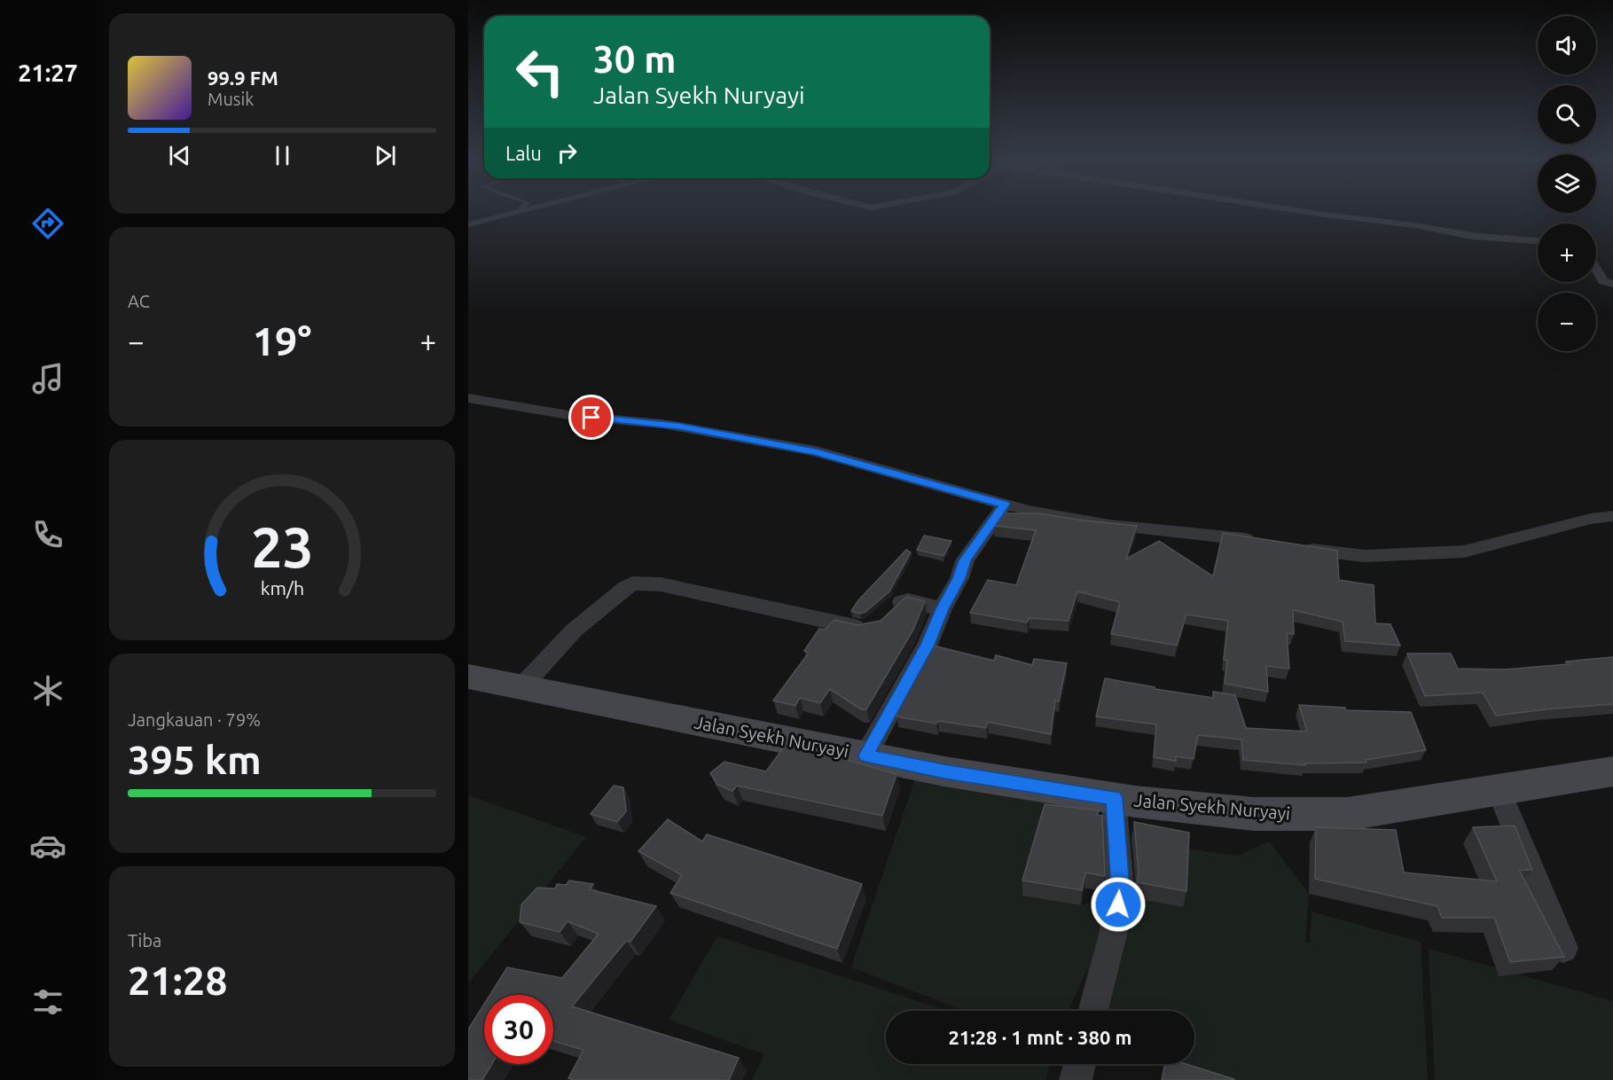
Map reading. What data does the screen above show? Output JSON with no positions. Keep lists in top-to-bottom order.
{
  "streets": {
    "main road": ["Jalan Syekh Nuryayi"]
  },
  "page": {
    "tabs": "21:27",
    "map_buttons": ["+", "−"],
    "turn": ["30 m", "Jalan Syekh Nuryayi"],
    "song": ["99.9 FM", "Musik"],
    "then": "Lalu",
    "tile": [
      "AC",
      ["Jangkauan · 79%", "395 km"],
      ["Tiba", "21:28"]
    ],
    "heat": ["−", "19°", "+"],
    "limit": "30",
    "trip": "21:28 · 1 mnt · 380 m",
    "gauge": ["23", "km/h"]
  }
}
